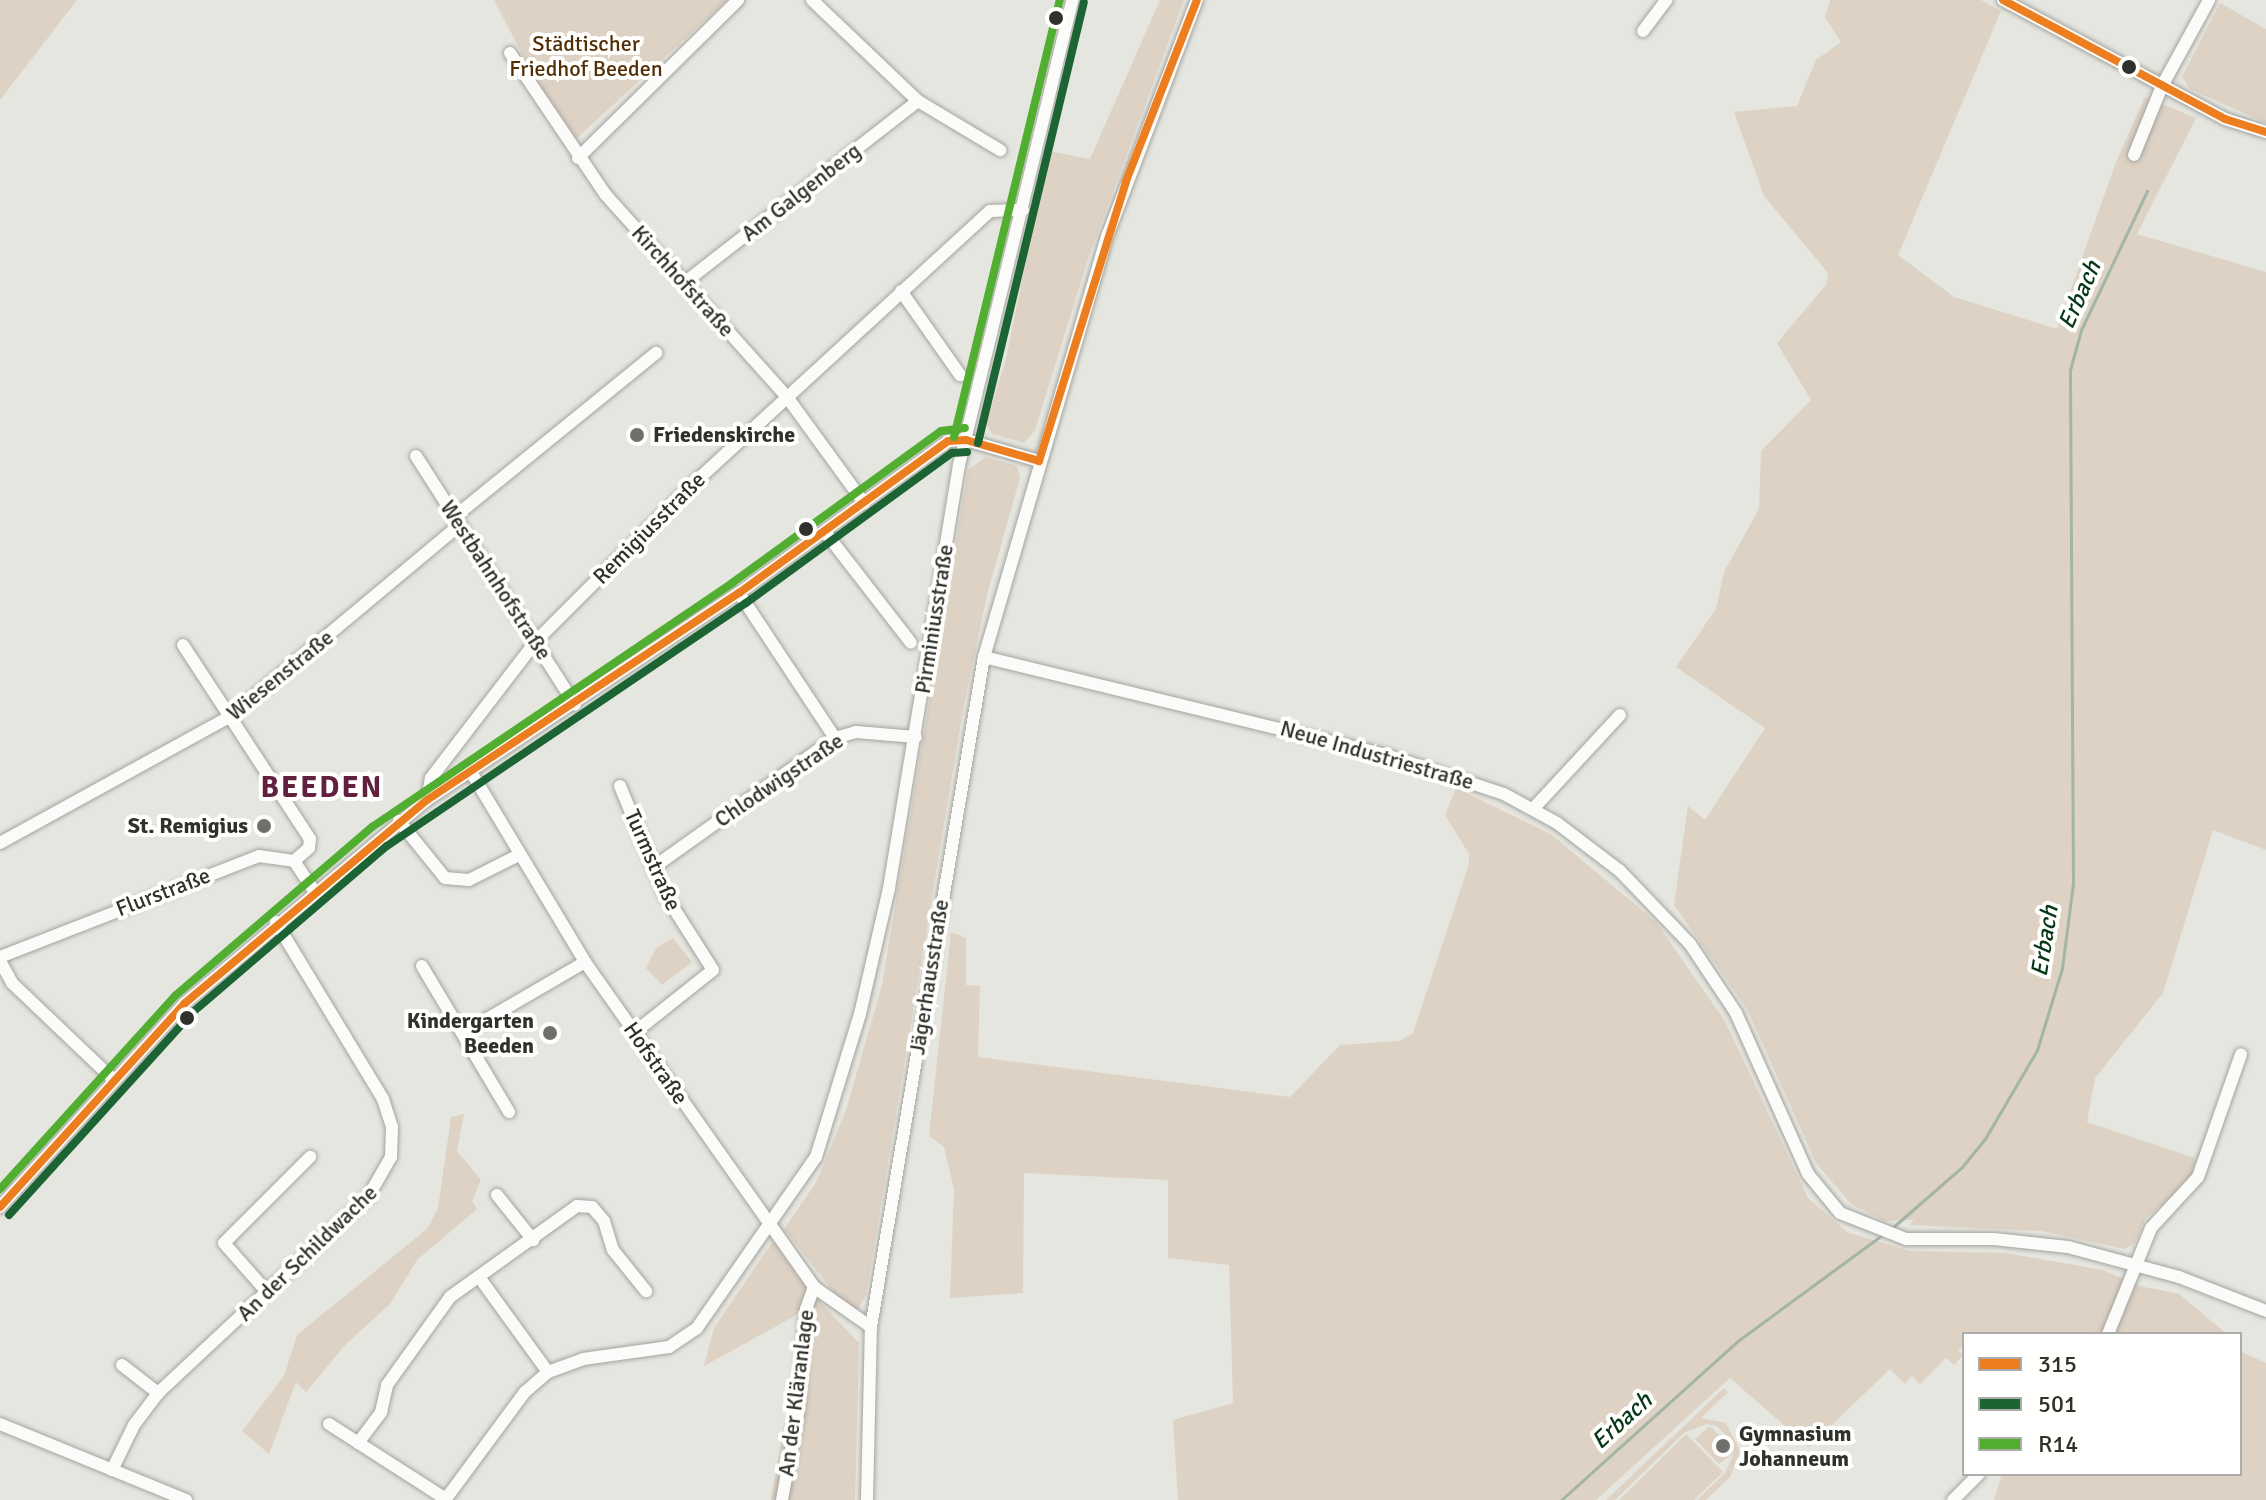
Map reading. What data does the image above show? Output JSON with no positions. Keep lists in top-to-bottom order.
{
  "streets": {
    "street": [
      "Am Galgenberg",
      "Kirchhofstraße",
      "Remigiusstraße",
      "Westbahnhofstraße",
      "Pirminiusstraße",
      "Wiesenstraße",
      "Neue Industriestraße",
      "Chlodwigstraße",
      "Turmstraße",
      "Flurstraße",
      "Jägerhausstraße",
      "Hofstraße",
      "An der Schildwache",
      "An der Kläranlage"
    ]
  },
  "crossings": [
    ["Am Galgenberg", "Kirchhofstraße"],
    ["Kirchhofstraße", "Remigiusstraße"],
    ["Remigiusstraße", "Westbahnhofstraße"],
    ["Remigiusstraße", "Pirminiusstraße"],
    ["Westbahnhofstraße", "Wiesenstraße"],
    ["Pirminiusstraße", "Chlodwigstraße"],
    ["Pirminiusstraße", "Hofstraße"],
    ["Neue Industriestraße", "Jägerhausstraße"],
    ["Chlodwigstraße", "Turmstraße"],
    ["Turmstraße", "Hofstraße"],
    ["Jägerhausstraße", "Hofstraße"],
    ["Hofstraße", "An der Kläranlage"]
  ],
  "districts": ["BEEDEN"],
  "water": ["Erbach"],
  "parks": ["Städtischer Friedhof Beeden"],
  "places": [
    "Friedenskirche",
    "St. Remigius",
    "Kindergarten Beeden",
    "Gymnasium Johanneum"
  ],
  "lines": ["transit line 315", "transit line R14", "transit line 501"],
  "legend": ["315", "501", "R14"]
}
